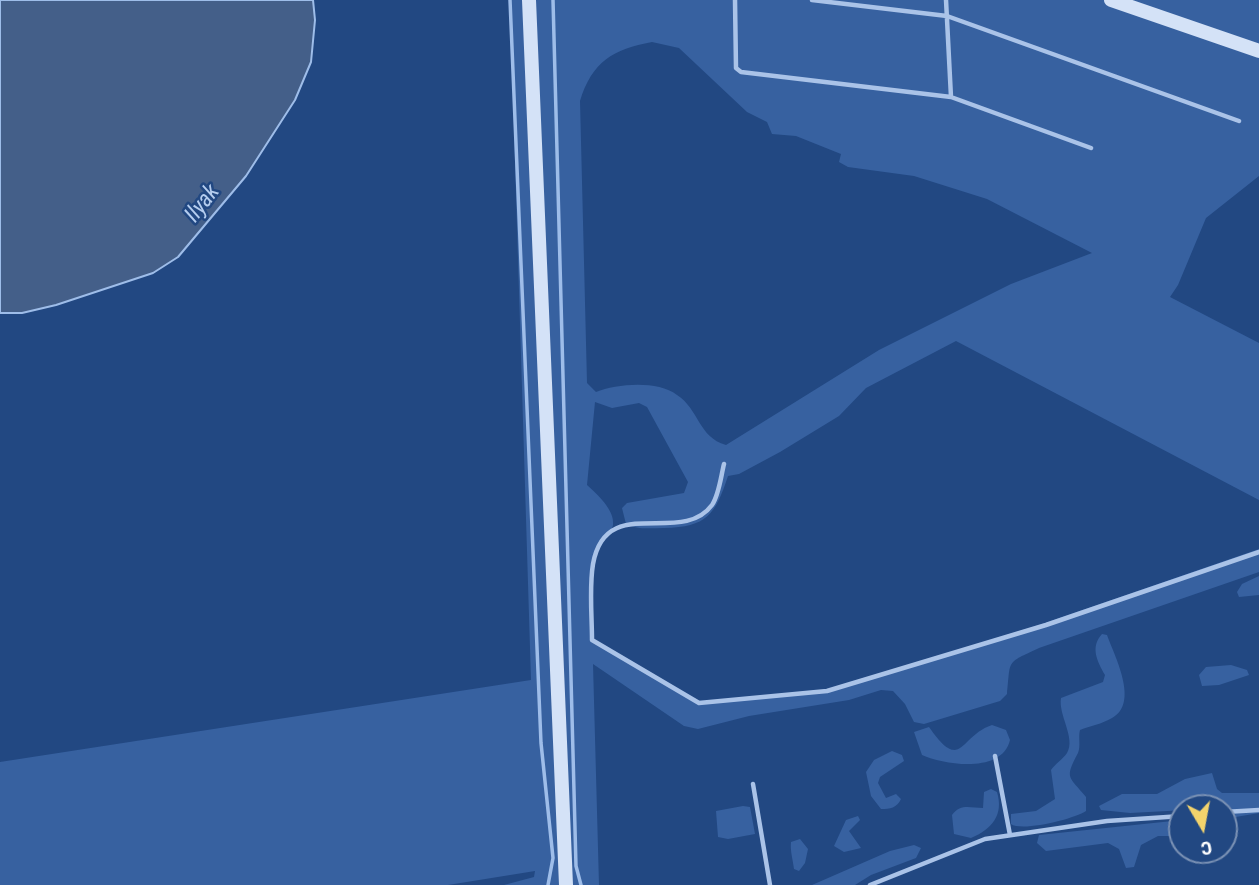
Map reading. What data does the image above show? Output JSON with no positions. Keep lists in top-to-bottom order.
{
  "water": ["Ilyak"],
  "north": "bottom"
}
